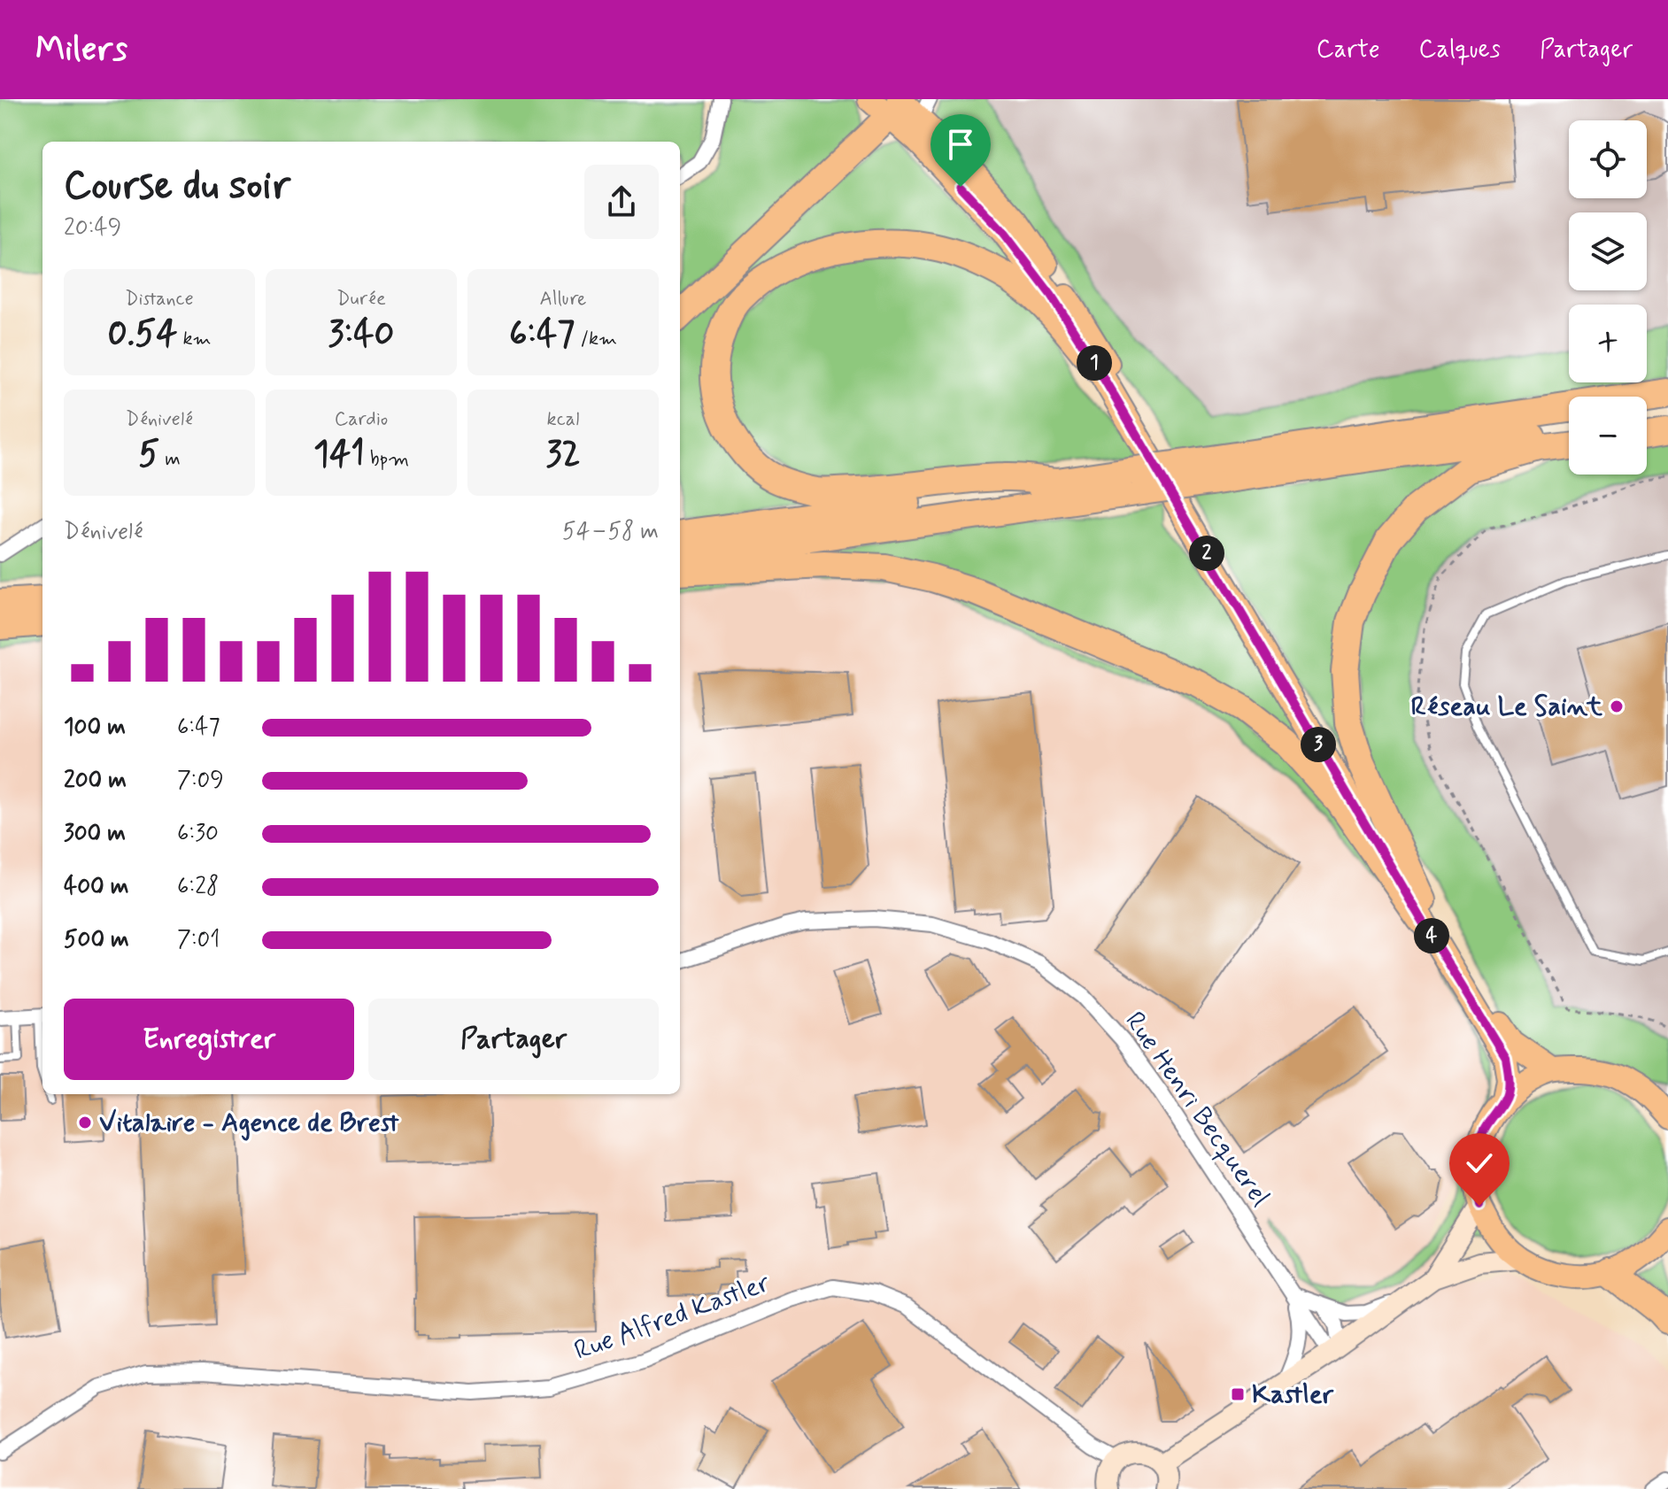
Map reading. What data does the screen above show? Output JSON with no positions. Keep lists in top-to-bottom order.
{
  "streets": {
    "street": ["Rue Henri Becquerel", "Rue Alfred Kastler"]
  },
  "places": {
    "other": ["Réseau Le Saint", "Vitalaire - Agence de Brest"],
    "transit": ["Kastler"]
  },
  "page": {
    "header": "Milers",
    "nav": ["Carte", "Calques", "Partager"],
    "map_buttons": ["+", "−"],
    "heading": ["Course du soir", "20:49"],
    "stats": [
      ["Distance", "0.54 km"],
      ["Durée", "3:40"],
      ["Allure", "6:47 /km"],
      ["Dénivelé", "5 m"],
      ["Cardio", "141 bpm"],
      ["kcal", "32"]
    ],
    "pins": [
      "1",
      "2",
      "3",
      "4"
    ],
    "chart": ["Dénivelé", "54–58 m"],
    "list": [
      {
        "name": "100 m",
        "note": "6:47"
      },
      {
        "name": "200 m",
        "note": "7:09"
      },
      {
        "name": "300 m",
        "note": "6:30"
      },
      {
        "name": "400 m",
        "note": "6:28"
      },
      {
        "name": "500 m",
        "note": "7:01"
      }
    ],
    "buttons": ["Enregistrer", "Partager"]
  }
}
